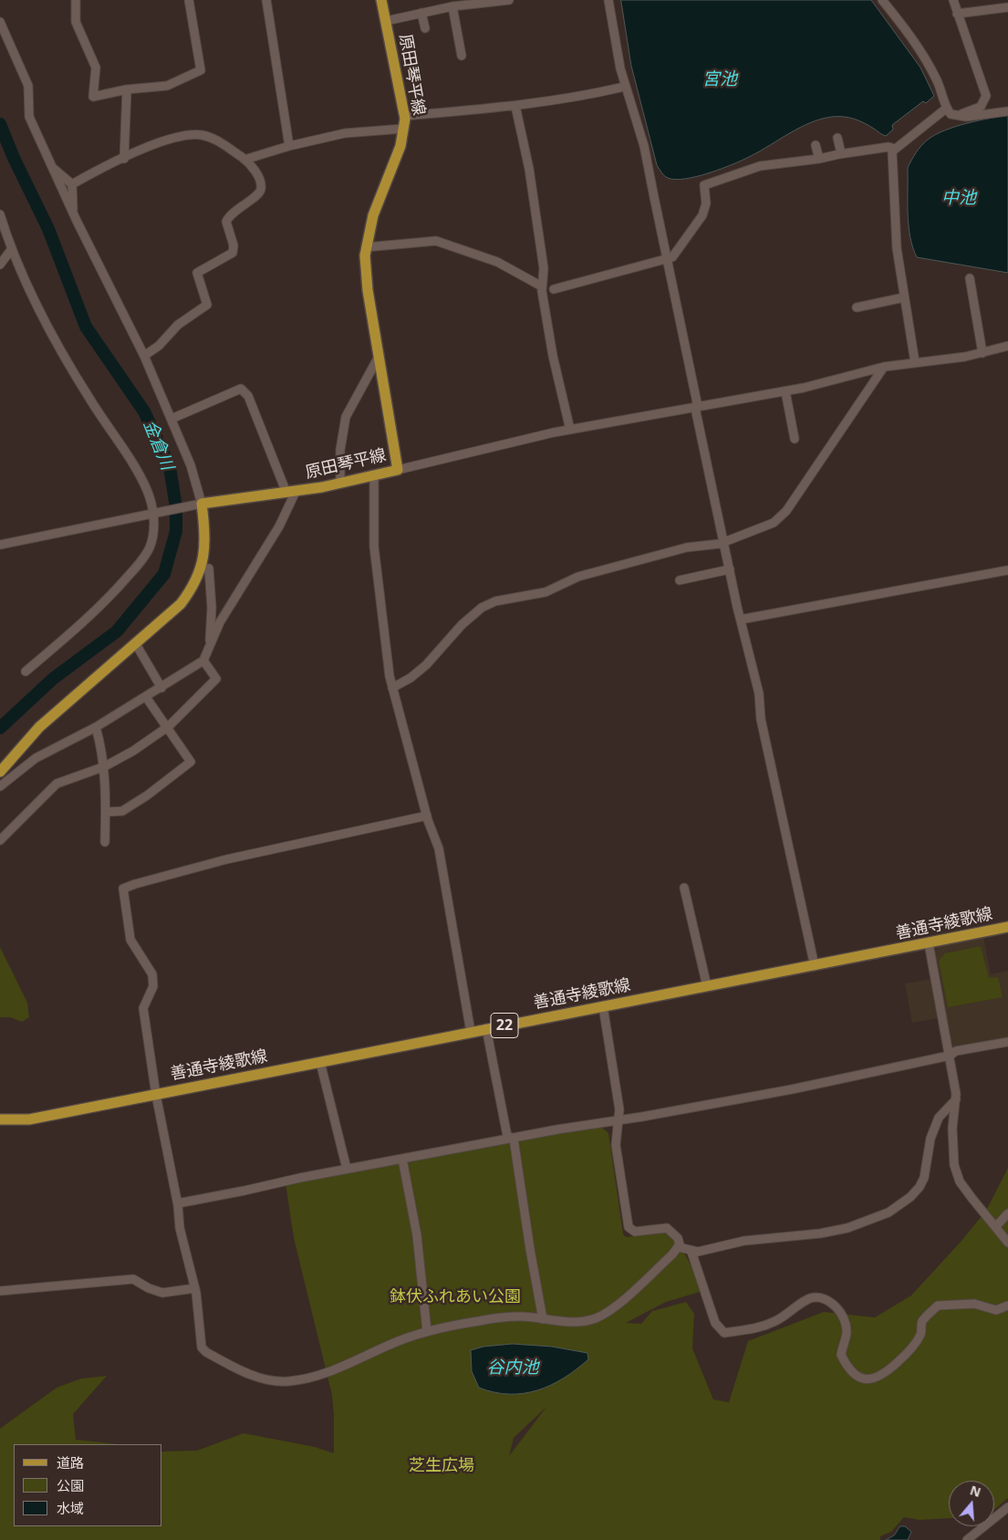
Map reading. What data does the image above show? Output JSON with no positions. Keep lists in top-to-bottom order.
{
  "streets": {
    "main road": ["原田琴平線", "善通寺綾歌線", "22"]
  },
  "water": [
    "宮池",
    "中池",
    "金倉川",
    "谷内池"
  ],
  "parks": ["鉢伏ふれあい公園", "芝生広場"],
  "legend": ["道路", "公園", "水域"],
  "north": "top"
}
